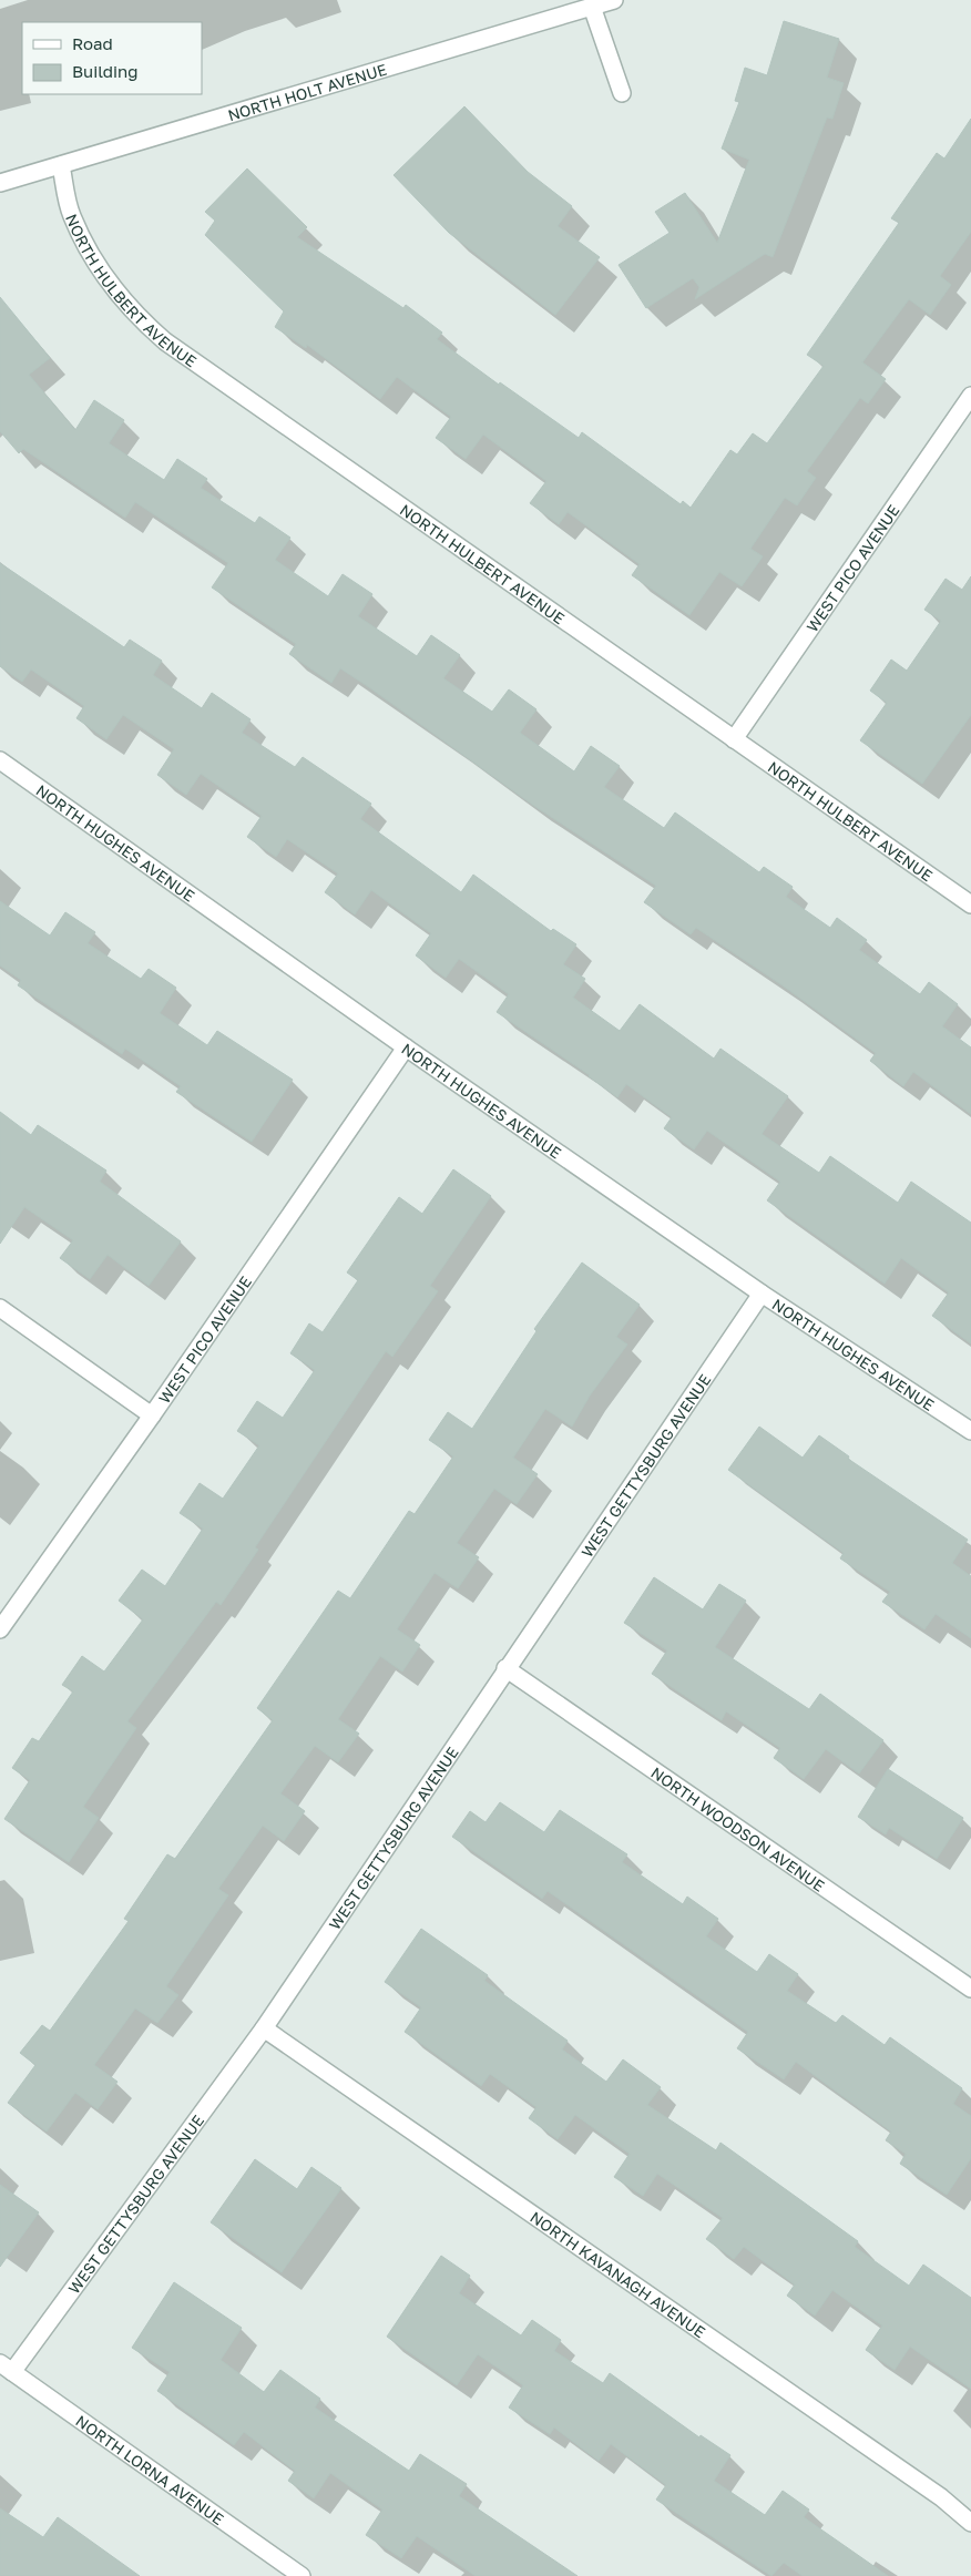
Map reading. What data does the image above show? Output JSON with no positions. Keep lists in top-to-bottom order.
{
  "streets": {
    "street": [
      "NORTH HOLT AVENUE",
      "NORTH HULBERT AVENUE",
      "WEST PICO AVENUE",
      "NORTH HUGHES AVENUE",
      "WEST GETTYSBURG AVENUE",
      "NORTH WOODSON AVENUE",
      "NORTH KAVANAGH AVENUE",
      "NORTH LORNA AVENUE"
    ]
  },
  "crossings": [
    ["NORTH HOLT AVENUE", "NORTH HULBERT AVENUE"],
    ["NORTH HULBERT AVENUE", "WEST PICO AVENUE"],
    ["WEST PICO AVENUE", "NORTH HUGHES AVENUE"],
    ["NORTH HUGHES AVENUE", "WEST GETTYSBURG AVENUE"],
    ["WEST GETTYSBURG AVENUE", "NORTH WOODSON AVENUE"],
    ["WEST GETTYSBURG AVENUE", "NORTH KAVANAGH AVENUE"],
    ["WEST GETTYSBURG AVENUE", "NORTH LORNA AVENUE"]
  ],
  "legend": ["Road", "Building"]
}
